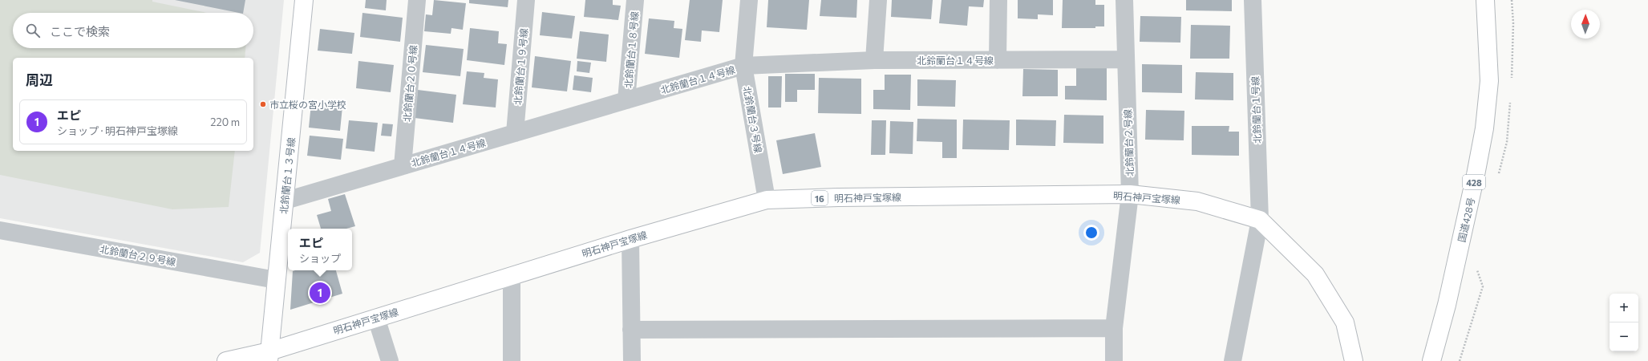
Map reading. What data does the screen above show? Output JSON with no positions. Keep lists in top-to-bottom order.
{
  "streets": {
    "main road": [
      "北鈴蘭台１３号線",
      "428",
      "明石神戸宝塚線",
      "16",
      "国道428号"
    ],
    "street": [
      "北鈴蘭台１８号線",
      "北鈴蘭台１４号線",
      "北鈴蘭台１９号線",
      "北鈴蘭台２０号線",
      "北鈴蘭台１号線",
      "北鈴蘭台３号線",
      "北鈴蘭台２号線",
      "北鈴蘭台２９号線"
    ]
  },
  "crossings": [
    ["北鈴蘭台１８号線", "北鈴蘭台１４号線"],
    ["北鈴蘭台１４号線", "北鈴蘭台１９号線"],
    ["北鈴蘭台１４号線", "北鈴蘭台２０号線"],
    ["北鈴蘭台１４号線", "北鈴蘭台３号線"],
    ["北鈴蘭台１４号線", "北鈴蘭台２号線"],
    ["北鈴蘭台１４号線", "北鈴蘭台１３号線"],
    ["北鈴蘭台１号線", "明石神戸宝塚線"],
    ["北鈴蘭台３号線", "明石神戸宝塚線"],
    ["北鈴蘭台２号線", "明石神戸宝塚線"],
    ["北鈴蘭台１３号線", "明石神戸宝塚線"],
    ["北鈴蘭台１３号線", "北鈴蘭台２９号線"]
  ],
  "places": ["市立桜の宮小学校"],
  "north": "top",
  "page": {
    "search": "ここで検索",
    "heading": "周辺",
    "list": [
      {
        "mark": "1",
        "name": "エピ",
        "note": "ショップ · 明石神戸宝塚線",
        "value": "220 m"
      }
    ],
    "popup": ["エピ", "ショップ"],
    "pins": "1",
    "map_buttons": ["+", "−"]
  }
}
